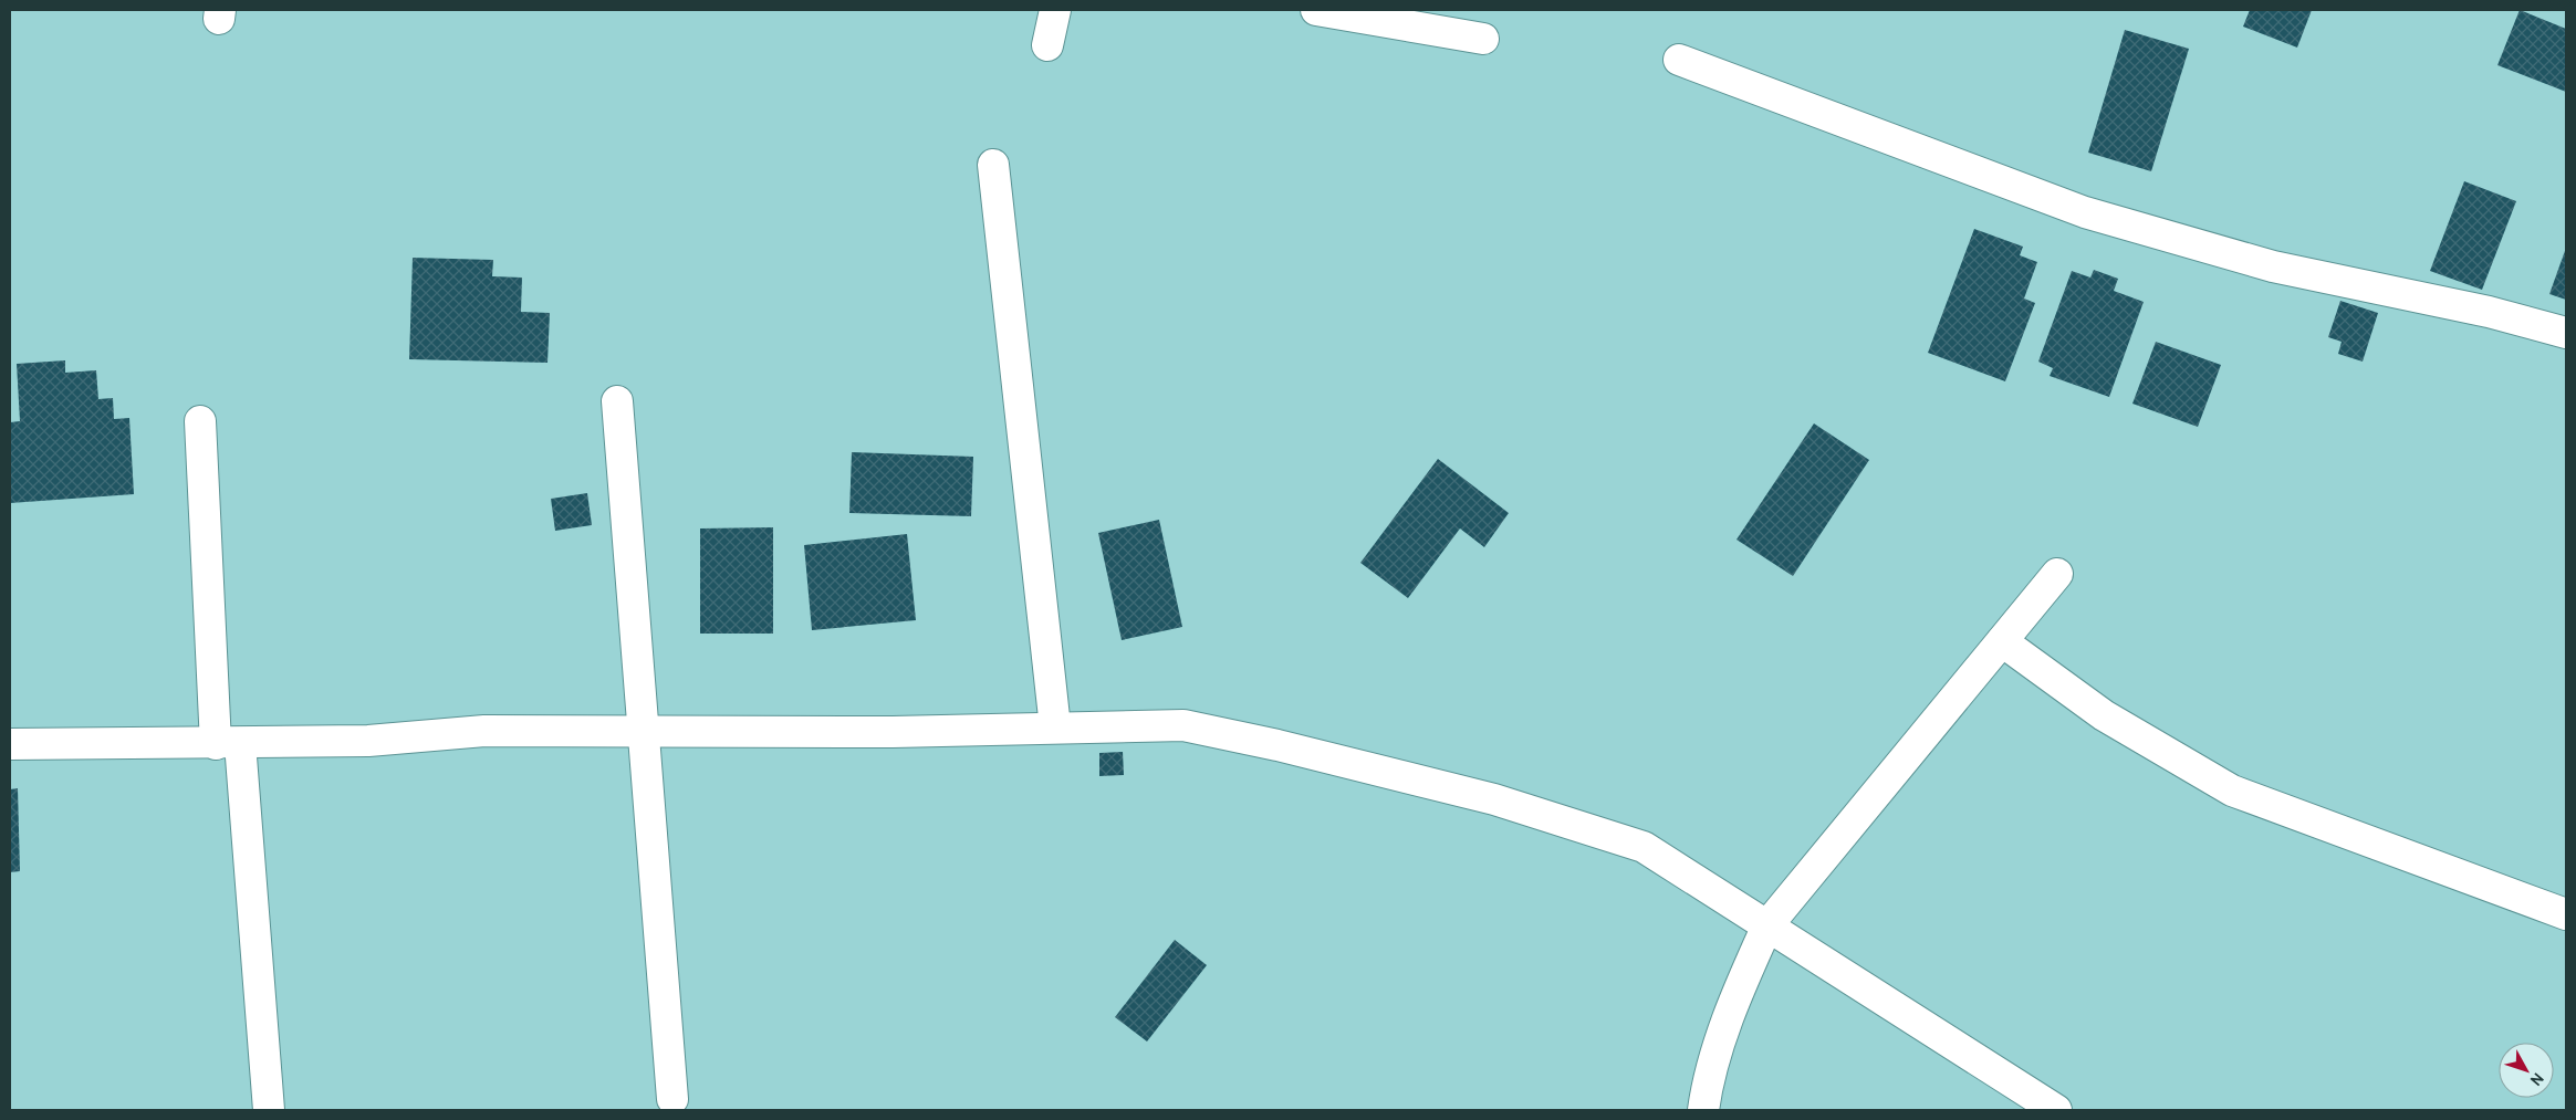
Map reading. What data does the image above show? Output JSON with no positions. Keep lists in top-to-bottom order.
{
  "north": "bottom right"
}
